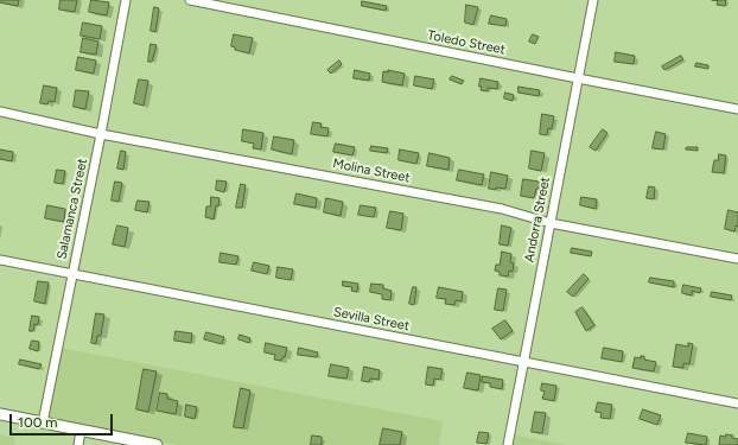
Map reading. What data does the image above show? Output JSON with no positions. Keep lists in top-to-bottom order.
{
  "streets": {
    "street": [
      "Toledo Street",
      "Molina Street",
      "Salamanca Street",
      "Andorra Street",
      "Sevilla Street"
    ]
  },
  "crossings": [
    ["Toledo Street", "Andorra Street"],
    ["Molina Street", "Salamanca Street"],
    ["Molina Street", "Andorra Street"],
    ["Salamanca Street", "Sevilla Street"],
    ["Andorra Street", "Sevilla Street"]
  ],
  "scale_bar": "100 m"
}
